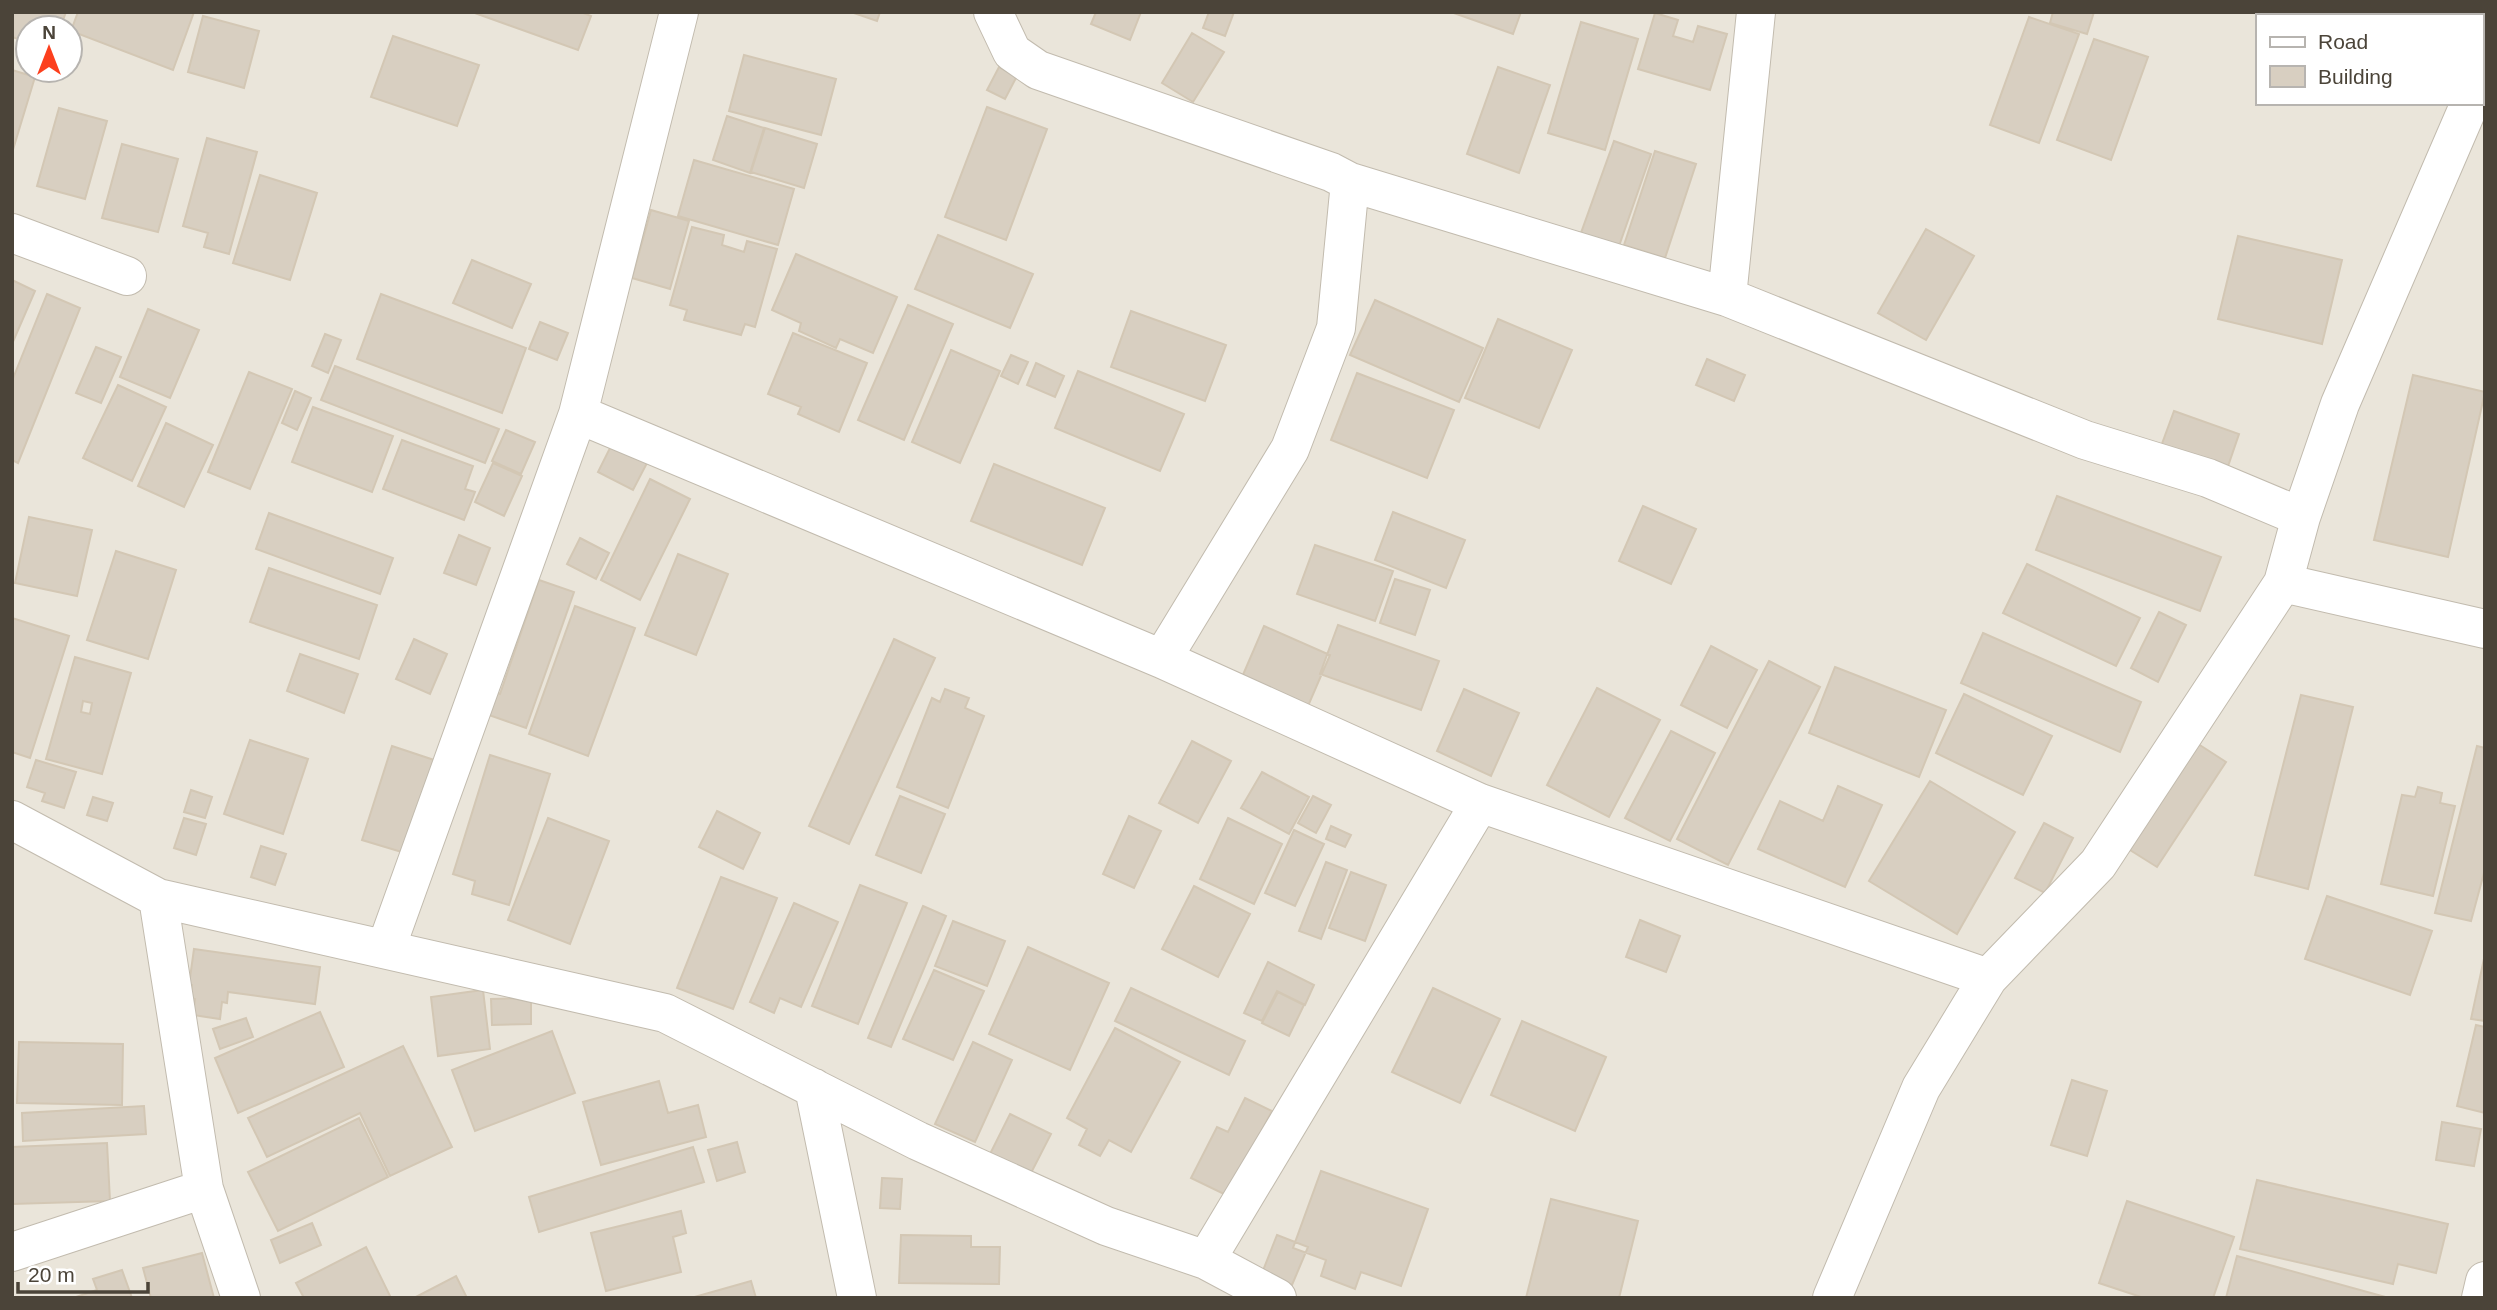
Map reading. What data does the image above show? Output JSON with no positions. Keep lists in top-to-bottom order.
{
  "legend": ["Road", "Building"],
  "scale_bar": "20 m",
  "north": "top"
}
